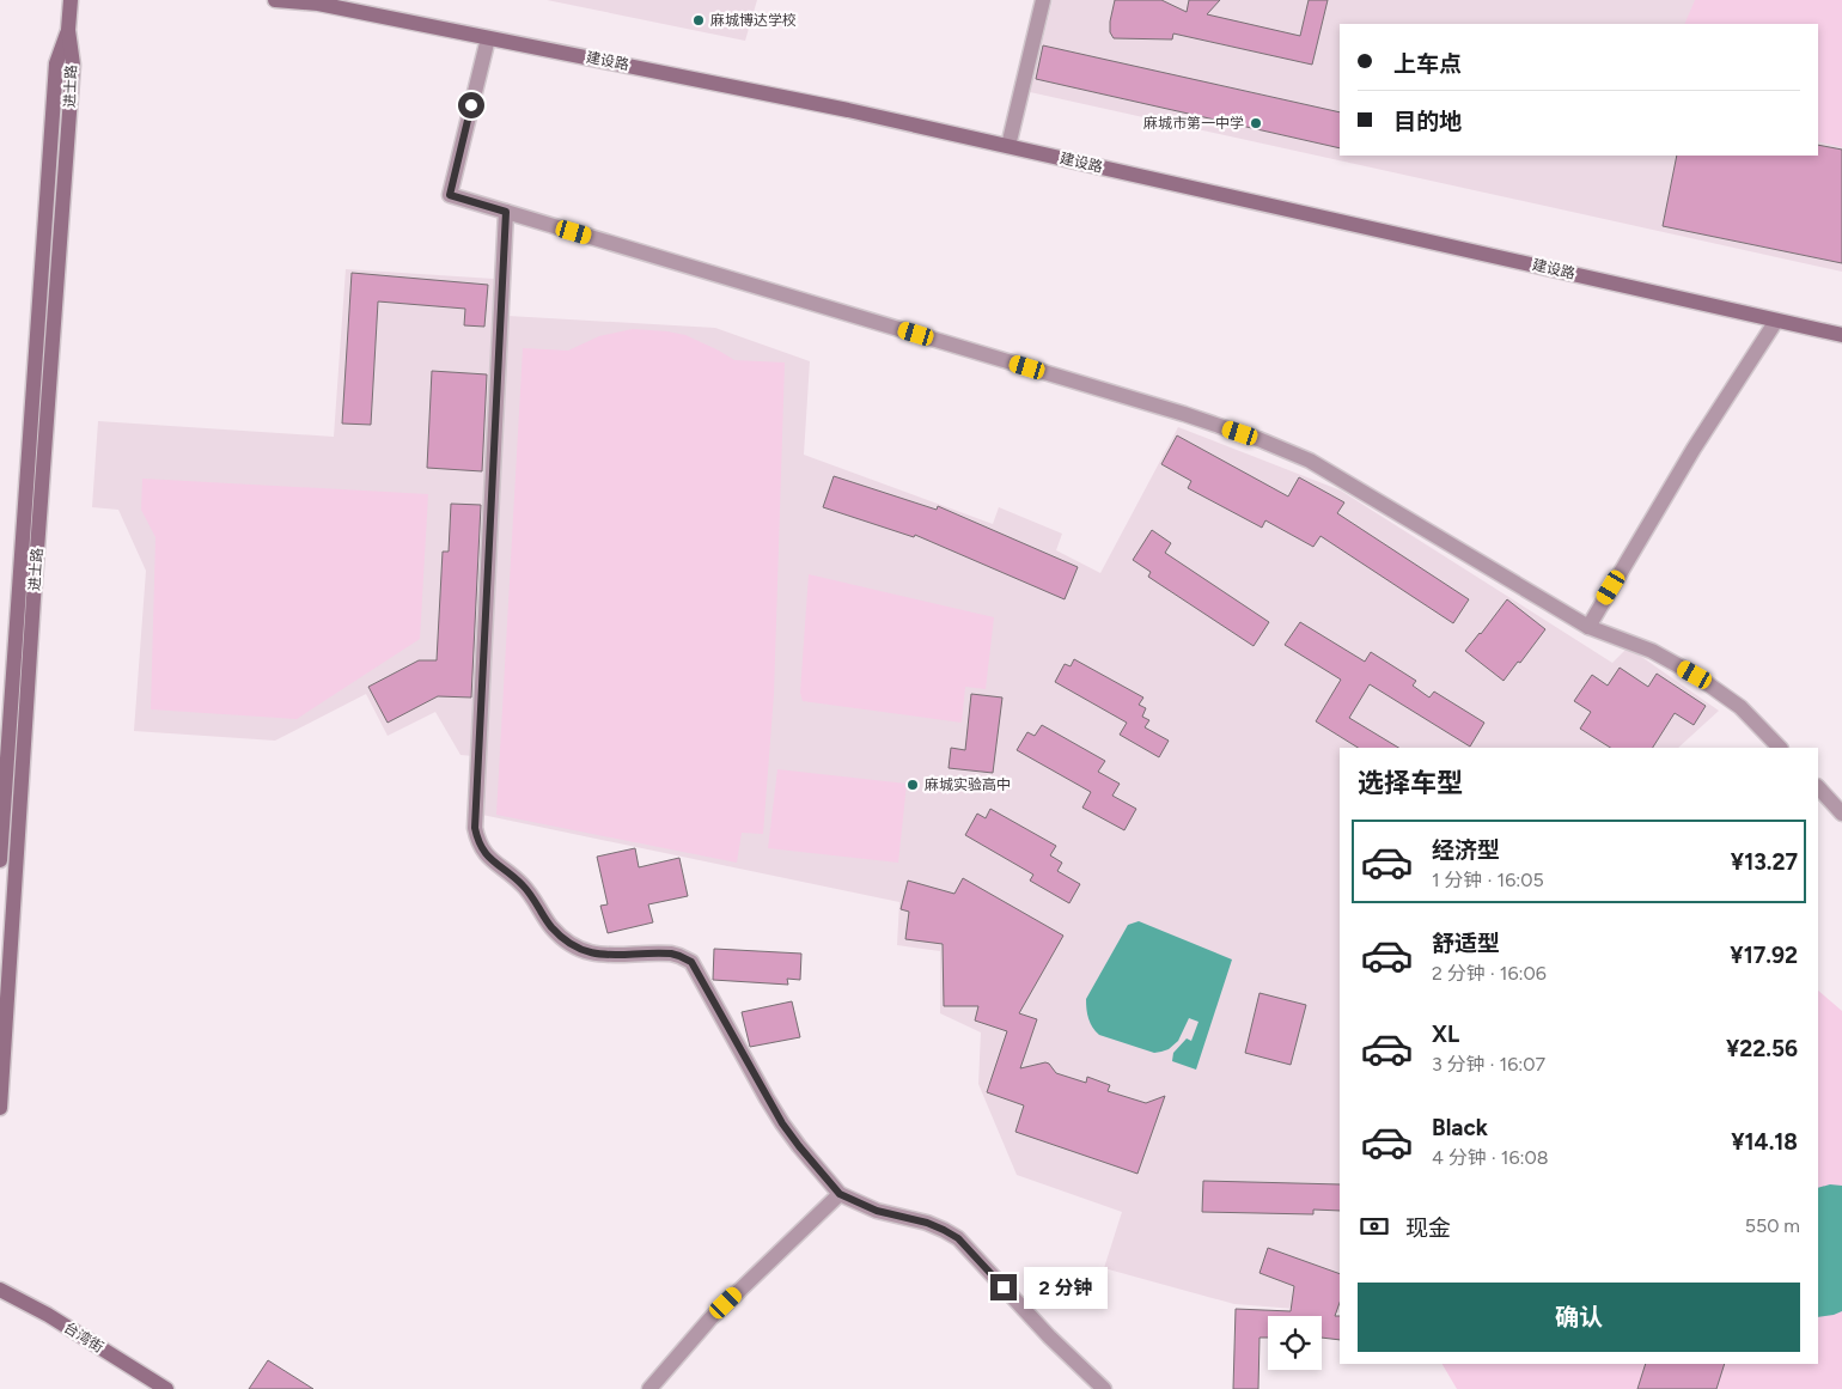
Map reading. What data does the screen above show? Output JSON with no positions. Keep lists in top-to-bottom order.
{
  "streets": {
    "main road": ["建设路", "进士路", "台湾街"]
  },
  "places": ["麻城博达学校", "麻城市第一中学", "麻城实验高中"],
  "page": {
    "banner": ["上车点", "目的地"],
    "heading": "选择车型",
    "list": [
      {
        "name": "经济型",
        "note": "1 分钟 · 16:05",
        "value": "¥13.27"
      },
      {
        "name": "舒适型",
        "note": "2 分钟 · 16:06",
        "value": "¥17.92"
      },
      {
        "name": "XL",
        "note": "3 分钟 · 16:07",
        "value": "¥22.56"
      },
      {
        "name": "Black",
        "note": "4 分钟 · 16:08",
        "value": "¥14.18"
      }
    ],
    "pay": ["现金", "550 m"],
    "bubble": "2 分钟",
    "buttons": "确认"
  }
}
